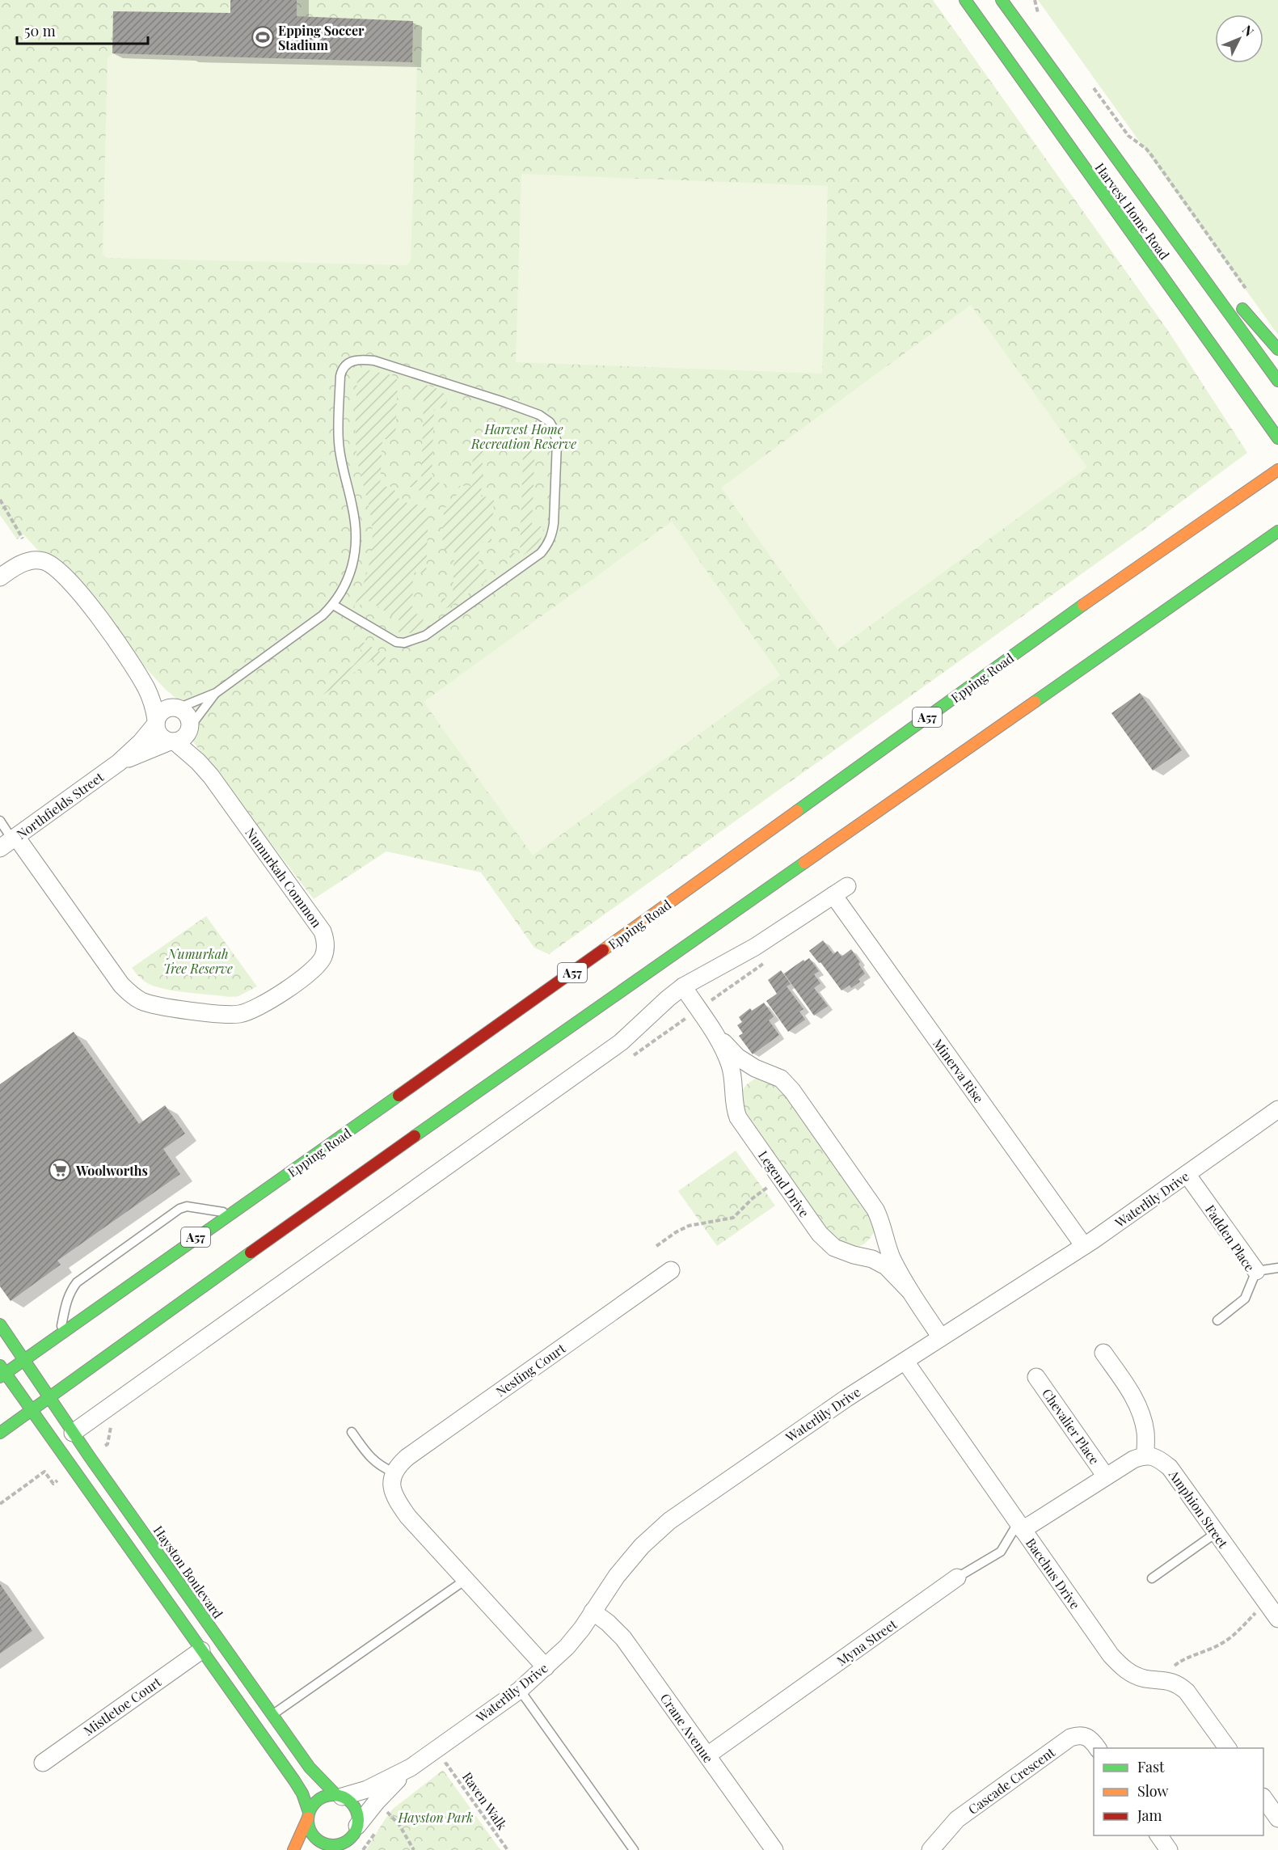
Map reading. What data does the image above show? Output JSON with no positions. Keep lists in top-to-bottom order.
{
  "streets": {
    "main road": [
      "Harvest Home Road",
      "Epping Road",
      "A57",
      "Hayston Boulevard"
    ],
    "street": [
      "Northfields Street",
      "Numurkah Common",
      "Minerva Rise",
      "Legend Drive",
      "Waterlily Drive",
      "Fadden Place",
      "Nesting Court",
      "Chevalier Place",
      "Amphion Street",
      "Bacchus Drive",
      "Myna Street",
      "Mistletoe Court",
      "Crane Avenue",
      "Cascade Crescent"
    ],
    "path": ["Raven Walk"]
  },
  "crossings": [
    ["Epping Road", "Hayston Boulevard"],
    ["Northfields Street", "Numurkah Common"],
    ["Minerva Rise", "Legend Drive"],
    ["Minerva Rise", "Waterlily Drive"],
    ["Legend Drive", "Waterlily Drive"],
    ["Waterlily Drive", "Fadden Place"],
    ["Waterlily Drive", "Hayston Boulevard"],
    ["Waterlily Drive", "Bacchus Drive"],
    ["Waterlily Drive", "Crane Avenue"],
    ["Bacchus Drive", "Myna Street"],
    ["Myna Street", "Crane Avenue"]
  ],
  "parks": ["Harvest Home Recreation Reserve", "Numurkah Tree Reserve", "Hayston Park"],
  "places": {
    "sports": ["Epping Soccer Stadium"],
    "supermarket": ["Woolworths"]
  },
  "legend": ["Fast", "Slow", "Jam"],
  "scale_bar": "50 m",
  "north": "top right"
}
